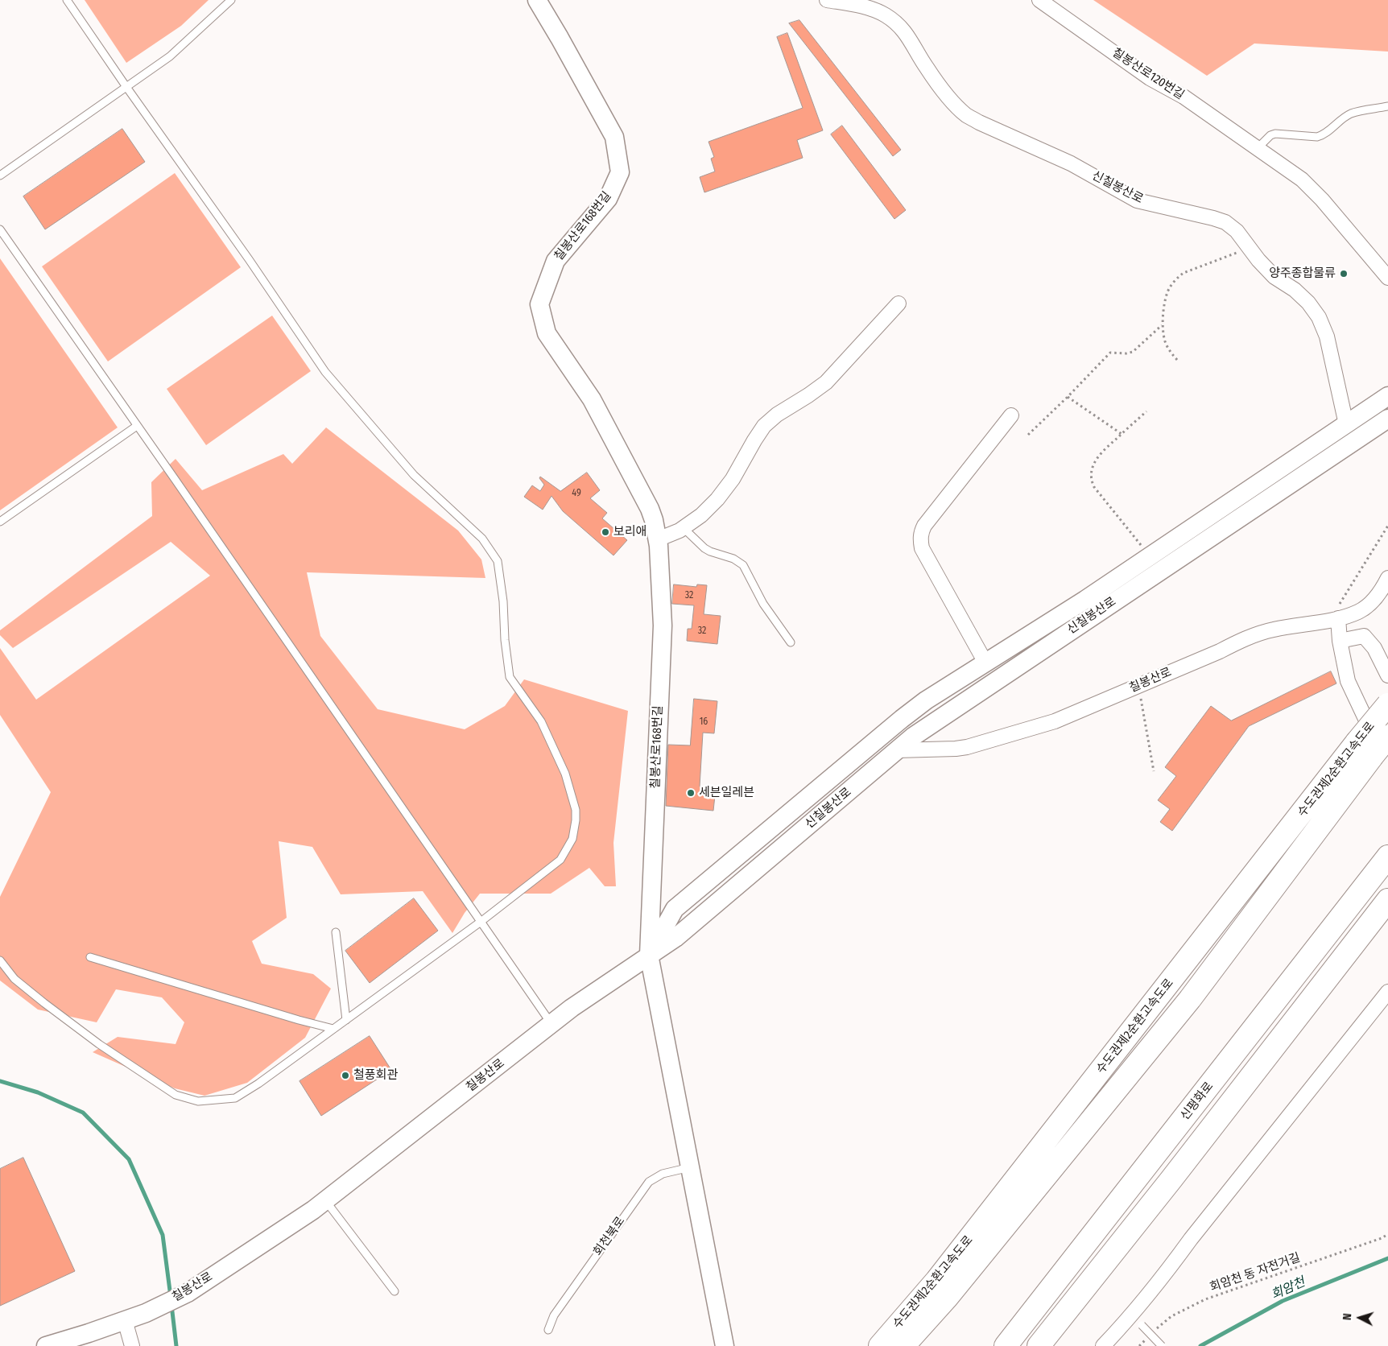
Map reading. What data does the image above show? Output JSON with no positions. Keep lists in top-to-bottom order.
{
  "streets": {
    "highway": ["수도권제2순환고속도로", "신평화로"],
    "street": [
      "칠봉산로120번길",
      "신칠봉산로",
      "칠봉산로168번길",
      "칠봉산로"
    ],
    "lane": ["회천북로"],
    "path": ["회암천 동 자전거길"]
  },
  "crossings": [
    ["신칠봉산로", "칠봉산로168번길"],
    ["신칠봉산로", "칠봉산로"],
    ["칠봉산로168번길", "칠봉산로"]
  ],
  "water": ["회암천"],
  "places": [
    "양주종합물류",
    "보리애",
    "세븐일레븐",
    "철풍회관"
  ],
  "house_numbers": [
    "49",
    "32",
    "32",
    "16"
  ],
  "north": "left"
}
